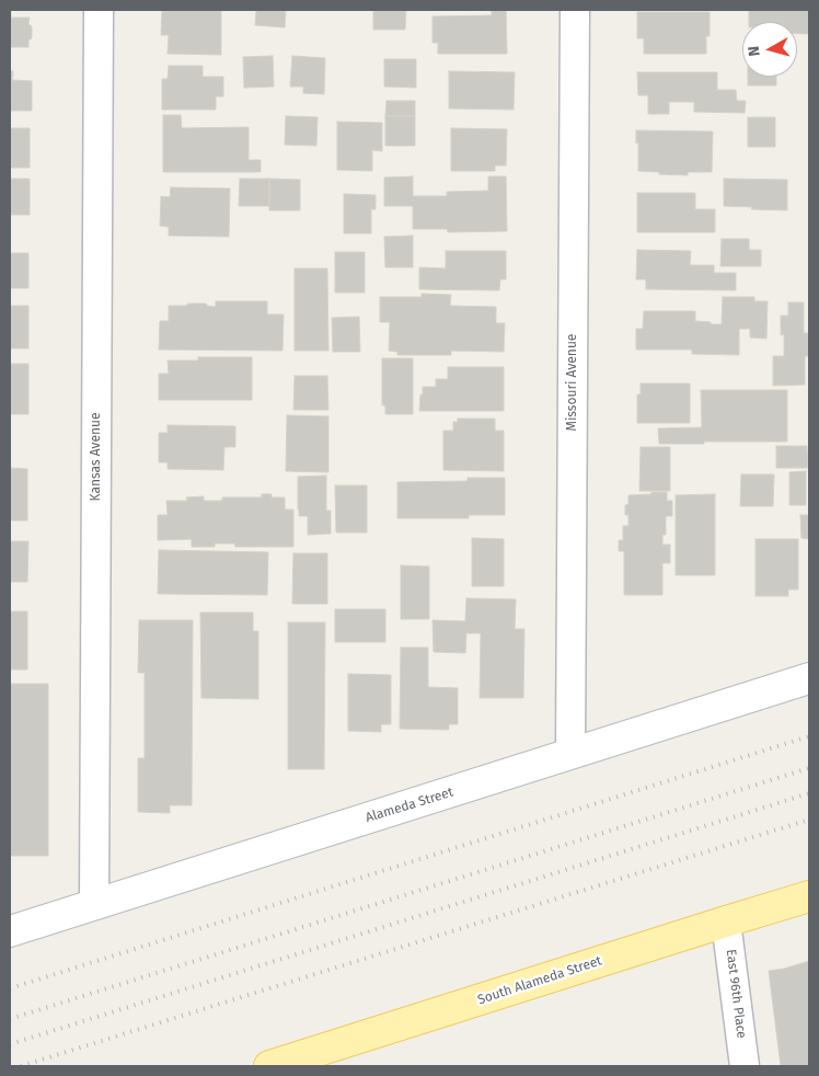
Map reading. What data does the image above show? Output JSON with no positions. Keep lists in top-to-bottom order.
{
  "streets": {
    "main road": ["South Alameda Street"],
    "street": [
      "Missouri Avenue",
      "Kansas Avenue",
      "Alameda Street",
      "East 96th Place"
    ]
  },
  "crossings": [
    ["Missouri Avenue", "Alameda Street"],
    ["Kansas Avenue", "Alameda Street"],
    ["South Alameda Street", "East 96th Place"]
  ],
  "north": "left"
}
